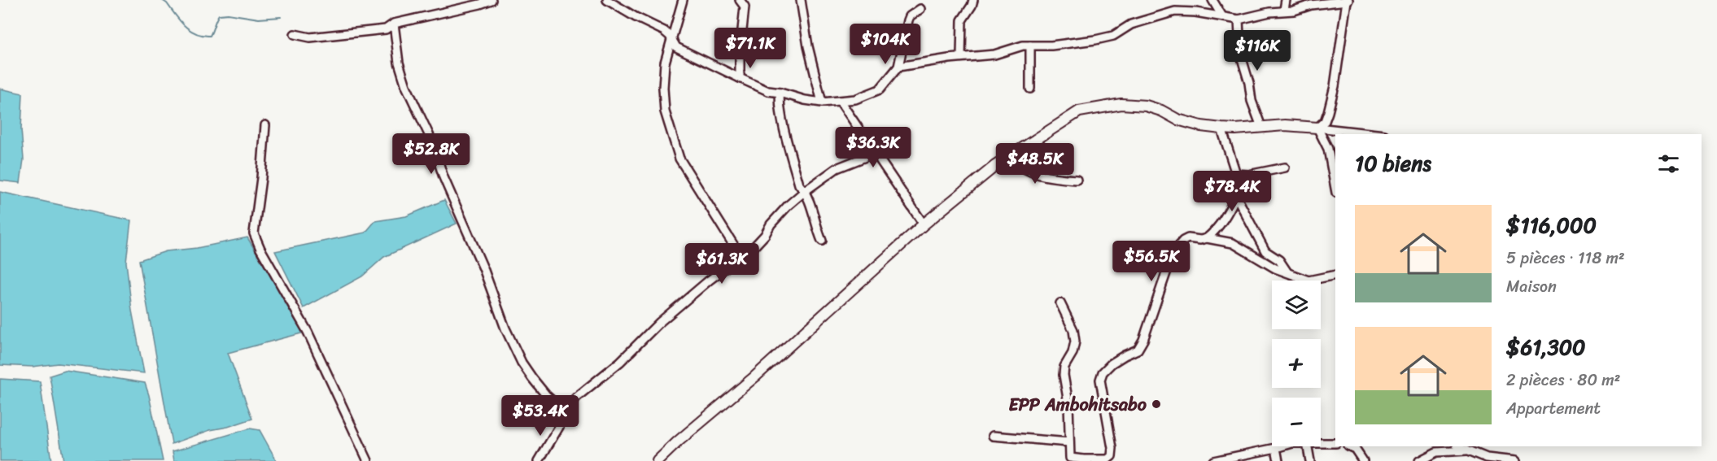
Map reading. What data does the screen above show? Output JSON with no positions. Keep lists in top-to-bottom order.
{
  "places": ["EPP Ambohitsabo"],
  "page": {
    "price": [
      "$104K",
      "$71.1K",
      "$116K",
      "$36.3K",
      "$52.8K",
      "$48.5K",
      "$78.4K",
      "$56.5K",
      "$61.3K",
      "$53.4K"
    ],
    "heading": "10 biens",
    "list": [
      {
        "name": "$116,000",
        "note": "5 pièces · 118 m² · Maison"
      },
      {
        "name": "$61,300",
        "note": "2 pièces · 80 m² · Appartement"
      }
    ],
    "map_buttons": ["+", "−"]
  }
}
